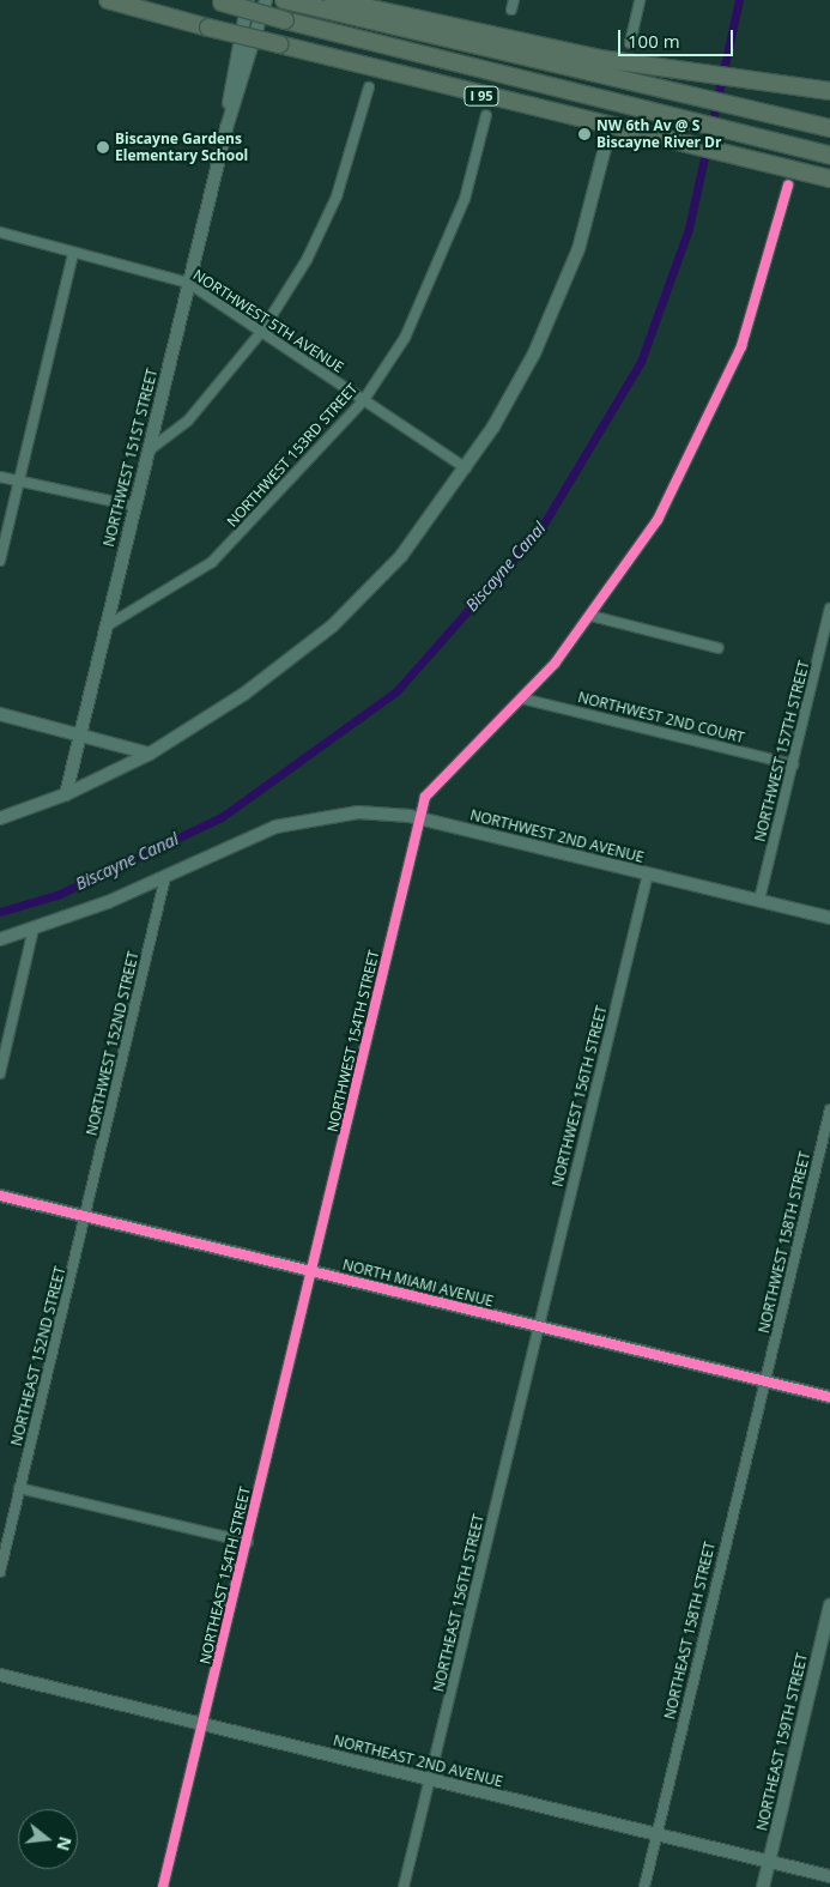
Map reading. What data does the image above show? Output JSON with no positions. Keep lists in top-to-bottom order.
{
  "streets": {
    "highway": ["I 95"],
    "street": [
      "NORTHWEST 5TH AVENUE",
      "NORTHWEST 153RD STREET",
      "NORTHWEST 151ST STREET",
      "NORTHWEST 2ND COURT",
      "NORTHWEST 157TH STREET",
      "NORTHWEST 2ND AVENUE",
      "NORTHWEST 154TH STREET",
      "NORTHWEST 152ND STREET",
      "NORTHWEST 156TH STREET",
      "NORTHWEST 158TH STREET",
      "NORTH MIAMI AVENUE",
      "NORTHEAST 152ND STREET",
      "NORTHEAST 154TH STREET",
      "NORTHEAST 156TH STREET",
      "NORTHEAST 158TH STREET",
      "NORTHEAST 159TH STREET",
      "NORTHEAST 2ND AVENUE"
    ]
  },
  "crossings": [
    ["I 95", "NORTHWEST 154TH STREET"],
    ["NORTHWEST 5TH AVENUE", "NORTHWEST 153RD STREET"],
    ["NORTHWEST 5TH AVENUE", "NORTHWEST 151ST STREET"],
    ["NORTHWEST 153RD STREET", "NORTHWEST 151ST STREET"],
    ["NORTHWEST 2ND COURT", "NORTHWEST 157TH STREET"],
    ["NORTHWEST 2ND COURT", "NORTHWEST 154TH STREET"],
    ["NORTHWEST 157TH STREET", "NORTHWEST 2ND AVENUE"],
    ["NORTHWEST 2ND AVENUE", "NORTHWEST 154TH STREET"],
    ["NORTHWEST 2ND AVENUE", "NORTHWEST 152ND STREET"],
    ["NORTHWEST 2ND AVENUE", "NORTHWEST 156TH STREET"],
    ["NORTHWEST 154TH STREET", "NORTH MIAMI AVENUE"],
    ["NORTHWEST 154TH STREET", "NORTHEAST 154TH STREET"],
    ["NORTHWEST 152ND STREET", "NORTH MIAMI AVENUE"],
    ["NORTHWEST 152ND STREET", "NORTHEAST 152ND STREET"],
    ["NORTHWEST 156TH STREET", "NORTH MIAMI AVENUE"],
    ["NORTHWEST 156TH STREET", "NORTHEAST 156TH STREET"],
    ["NORTHWEST 158TH STREET", "NORTH MIAMI AVENUE"],
    ["NORTHWEST 158TH STREET", "NORTHEAST 158TH STREET"],
    ["NORTH MIAMI AVENUE", "NORTHEAST 152ND STREET"],
    ["NORTH MIAMI AVENUE", "NORTHEAST 154TH STREET"],
    ["NORTH MIAMI AVENUE", "NORTHEAST 156TH STREET"],
    ["NORTH MIAMI AVENUE", "NORTHEAST 158TH STREET"],
    ["NORTHEAST 154TH STREET", "NORTHEAST 2ND AVENUE"],
    ["NORTHEAST 156TH STREET", "NORTHEAST 2ND AVENUE"],
    ["NORTHEAST 158TH STREET", "NORTHEAST 2ND AVENUE"],
    ["NORTHEAST 159TH STREET", "NORTHEAST 2ND AVENUE"]
  ],
  "water": ["Biscayne Canal"],
  "places": ["NW 6th Av @ S Biscayne River Dr", "Biscayne Gardens Elementary School"],
  "scale_bar": "100 m",
  "north": "right"
}
